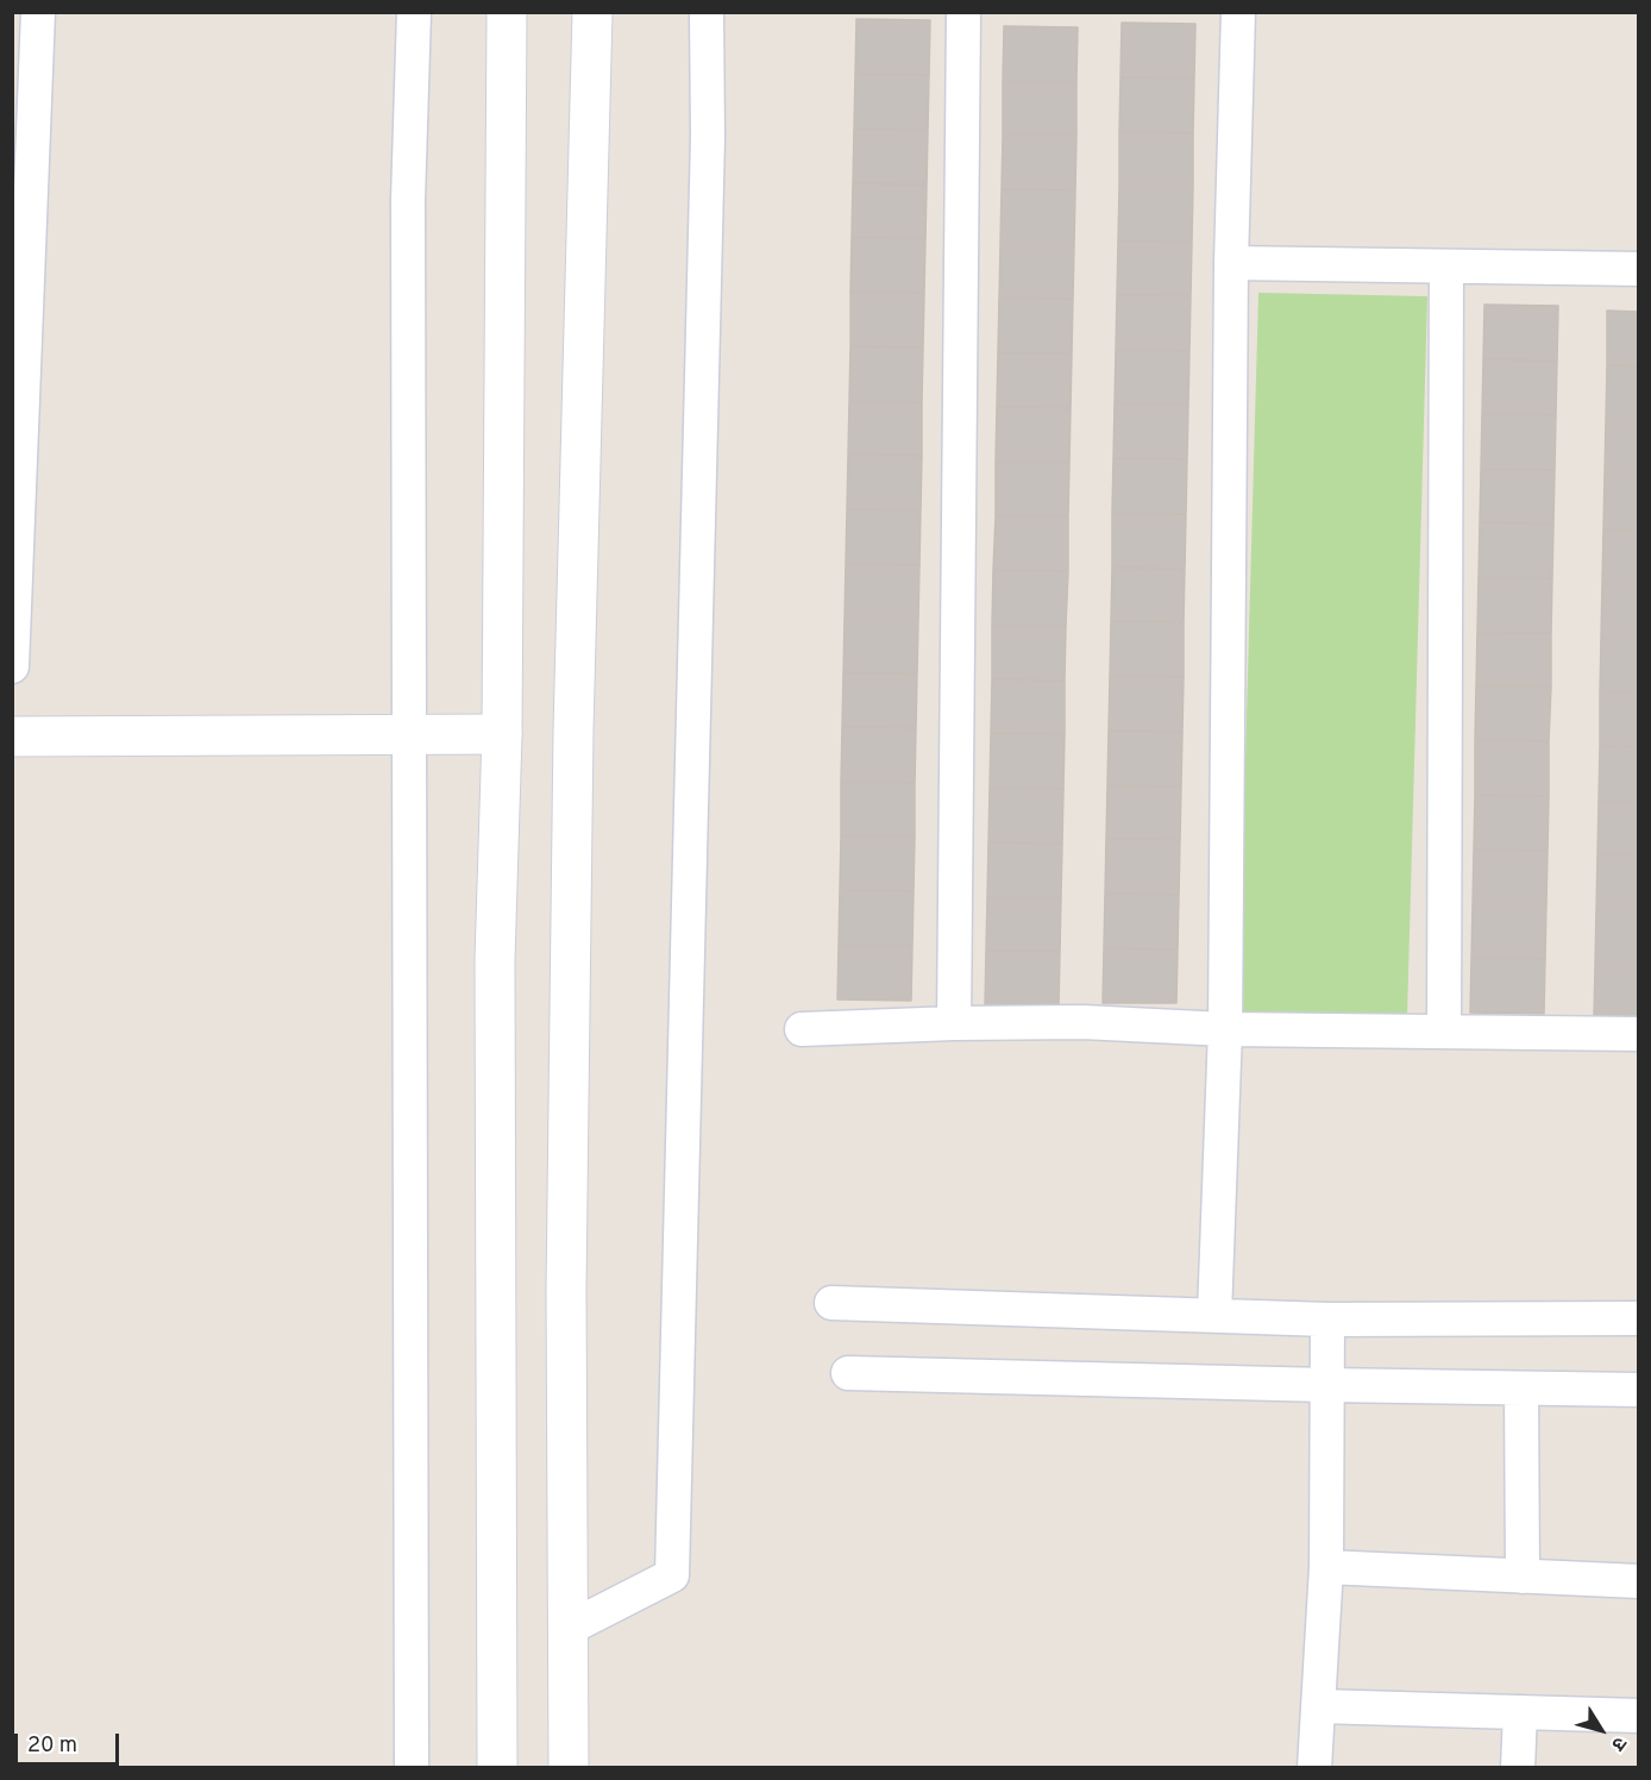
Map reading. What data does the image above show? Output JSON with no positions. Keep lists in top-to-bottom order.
{
  "scale_bar": "20 m",
  "north": "bottom right"
}
